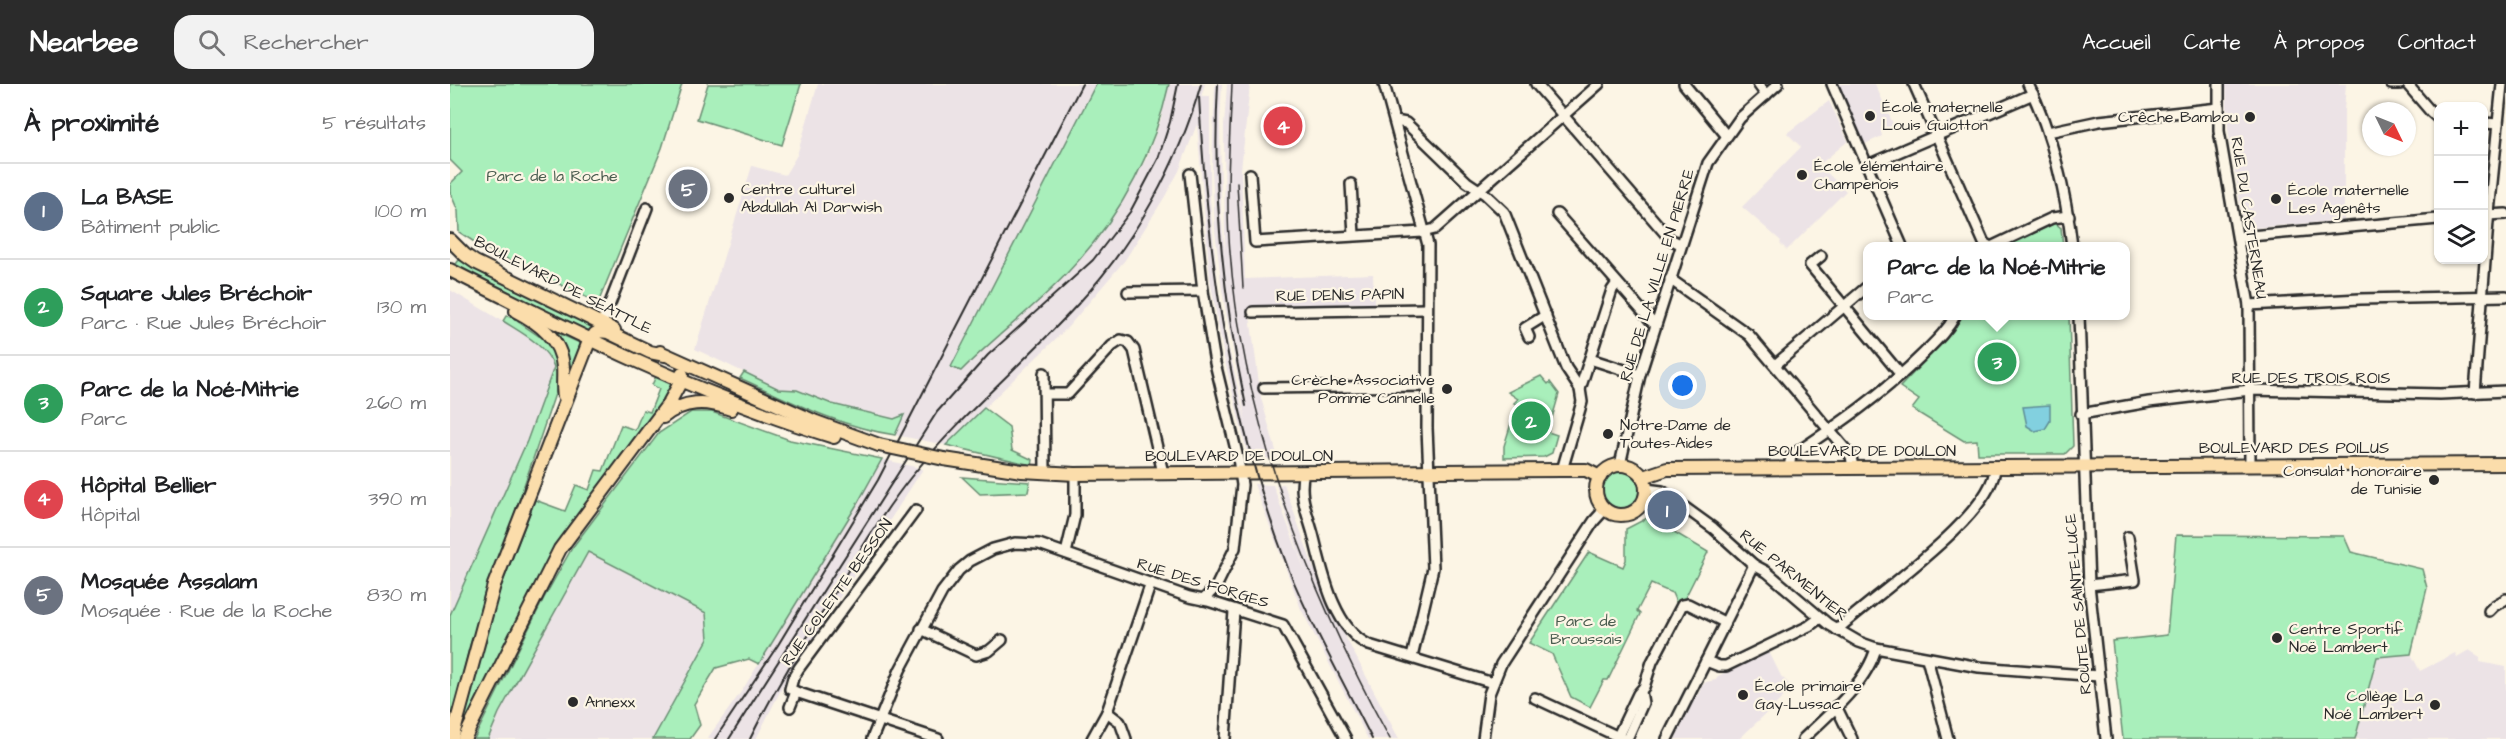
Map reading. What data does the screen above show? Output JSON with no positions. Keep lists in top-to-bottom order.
{
  "streets": {
    "main road": ["BOULEVARD DE SEATTLE", "BOULEVARD DES POILUS", "BOULEVARD DE DOULON"],
    "street": [
      "RUE DU CASTERNEAU",
      "RUE DE LA VILLE EN PIERRE",
      "RUE DENIS PAPIN",
      "RUE DES TROIS ROIS",
      "RUE PARMENTIER",
      "RUE DES FORGES",
      "RUE COLETTE BESSON",
      "ROUTE DE SAINTE-LUCE"
    ]
  },
  "crossings": [
    ["RUE DU CASTERNEAU", "RUE DES TROIS ROIS"],
    ["RUE DU CASTERNEAU", "BOULEVARD DES POILUS"],
    ["RUE DE LA VILLE EN PIERRE", "BOULEVARD DE DOULON"],
    ["BOULEVARD DE SEATTLE", "BOULEVARD DE DOULON"],
    ["RUE DES TROIS ROIS", "ROUTE DE SAINTE-LUCE"],
    ["BOULEVARD DES POILUS", "BOULEVARD DE DOULON"],
    ["BOULEVARD DES POILUS", "ROUTE DE SAINTE-LUCE"],
    ["BOULEVARD DE DOULON", "ROUTE DE SAINTE-LUCE"],
    ["RUE PARMENTIER", "ROUTE DE SAINTE-LUCE"]
  ],
  "parks": ["Parc de la Roche", "Parc de Broussais"],
  "places": [
    "École maternelle Louis Guiotton",
    "Crêche Bambou",
    "École élémentaire Champenois",
    "Centre culturel Abdullah Al Darwish",
    "École maternelle Les Agenêts",
    "Crèche Associative Pomme Cannelle",
    "Notre-Dame de Toutes-Aides",
    "Consulat honoraire de Tunisie",
    "Centre Sportif Noë Lambert",
    "École primaire Gay-Lussac",
    "Annexx",
    "Collège La Noé Lambert"
  ],
  "north": "bottom right",
  "page": {
    "header": "Nearbee",
    "search": "Rechercher",
    "nav": [
      "Accueil",
      "Carte",
      "À propos",
      "Contact"
    ],
    "heading": ["À proximité", "5 résultats"],
    "map_buttons": ["+", "−"],
    "pins": [
      "4",
      "5",
      "3",
      "2",
      "1"
    ],
    "list": [
      {
        "mark": "1",
        "name": "La BASE",
        "note": "Bâtiment public",
        "value": "100 m"
      },
      {
        "mark": "2",
        "name": "Square Jules Bréchoir",
        "note": "Parc · Rue Jules Bréchoir",
        "value": "130 m"
      },
      {
        "mark": "3",
        "name": "Parc de la Noé-Mitrie",
        "note": "Parc",
        "value": "260 m"
      },
      {
        "mark": "4",
        "name": "Hôpital Bellier",
        "note": "Hôpital",
        "value": "390 m"
      },
      {
        "mark": "5",
        "name": "Mosquée Assalam",
        "note": "Mosquée · Rue de la Roche",
        "value": "830 m"
      }
    ],
    "popup": ["Parc de la Noé-Mitrie", "Parc"]
  }
}
